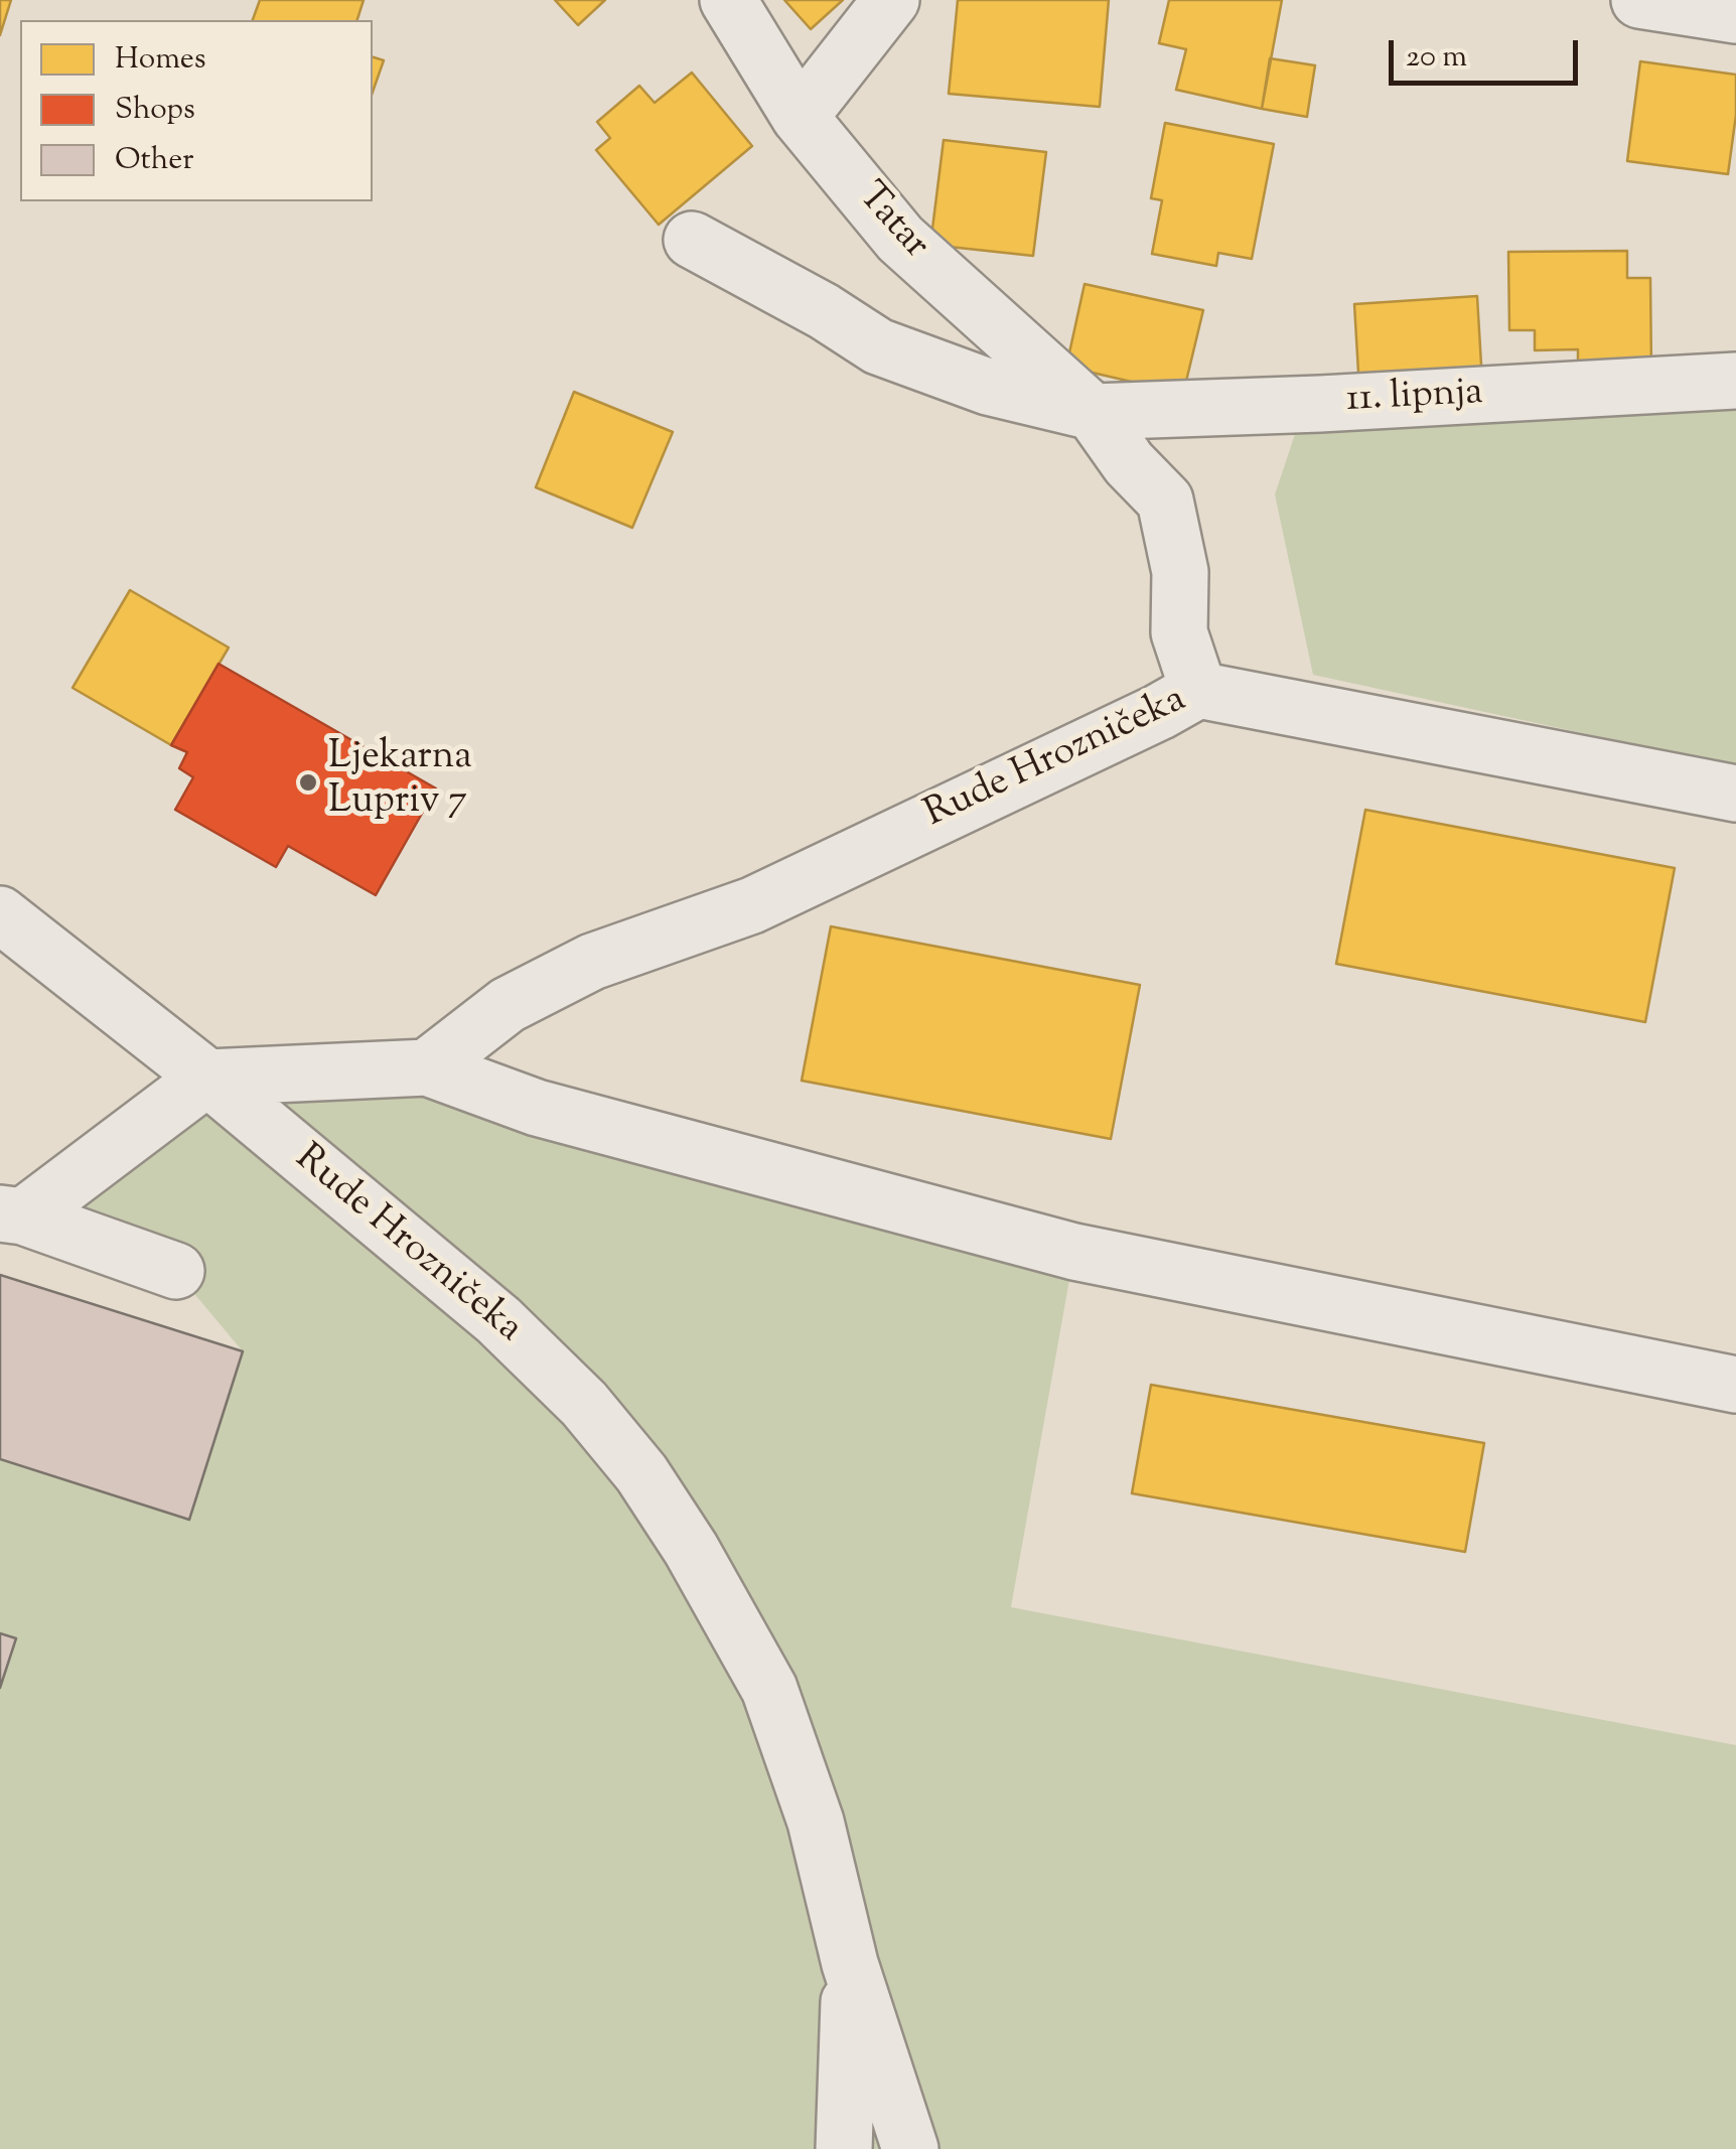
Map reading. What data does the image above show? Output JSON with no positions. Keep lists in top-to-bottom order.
{
  "streets": {
    "street": ["Tatar", "11. lipnja", "Rude Hrozničeka"]
  },
  "crossings": [
    ["Tatar", "11. lipnja"],
    ["Tatar", "Rude Hrozničeka"]
  ],
  "places": ["Ljekarna Lupriv 7"],
  "legend": ["Homes", "Shops", "Other"],
  "scale_bar": "20 m"
}
